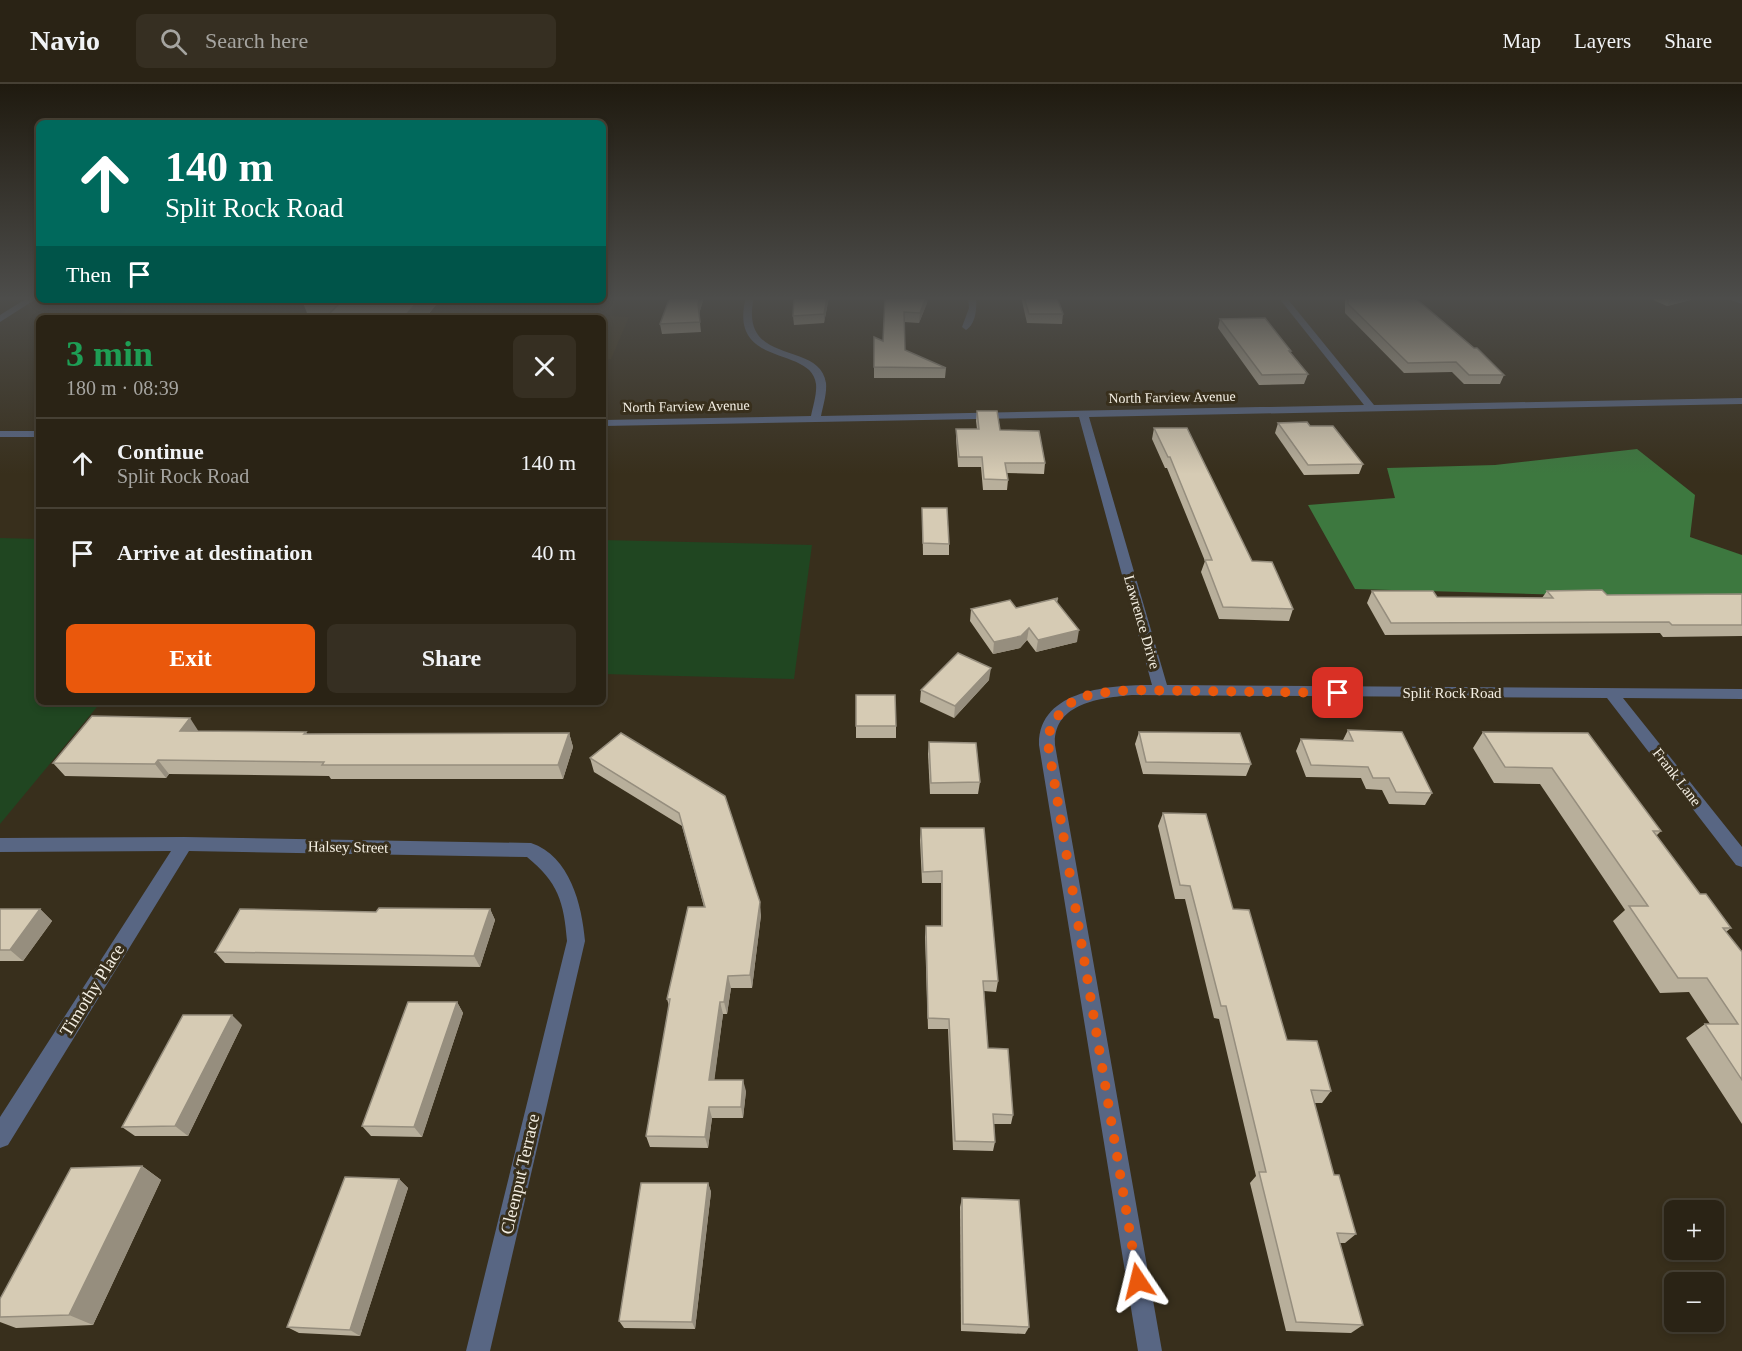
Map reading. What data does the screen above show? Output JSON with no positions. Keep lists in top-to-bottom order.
{
  "streets": {
    "street": [
      "North Farview Avenue",
      "Lawrence Drive",
      "Split Rock Road",
      "Frank Lane",
      "Halsey Street",
      "Timothy Place",
      "Cleenput Terrace"
    ]
  },
  "crossings": [
    ["North Farview Avenue", "Lawrence Drive"],
    ["Lawrence Drive", "Split Rock Road"],
    ["Split Rock Road", "Frank Lane"],
    ["Halsey Street", "Timothy Place"],
    ["Halsey Street", "Cleenput Terrace"]
  ],
  "page": {
    "header": "Navio",
    "search": "Search here",
    "nav": ["Map", "Layers", "Share"],
    "turn": ["140 m", "Split Rock Road"],
    "then": "Then",
    "heading": ["3 min", "180 m · 08:39"],
    "list": [
      {
        "name": "Continue",
        "note": "Split Rock Road",
        "value": "140 m"
      },
      {
        "name": "Arrive at destination",
        "value": "40 m"
      }
    ],
    "buttons": ["Exit", "Share"],
    "map_buttons": ["+", "−"]
  }
}
